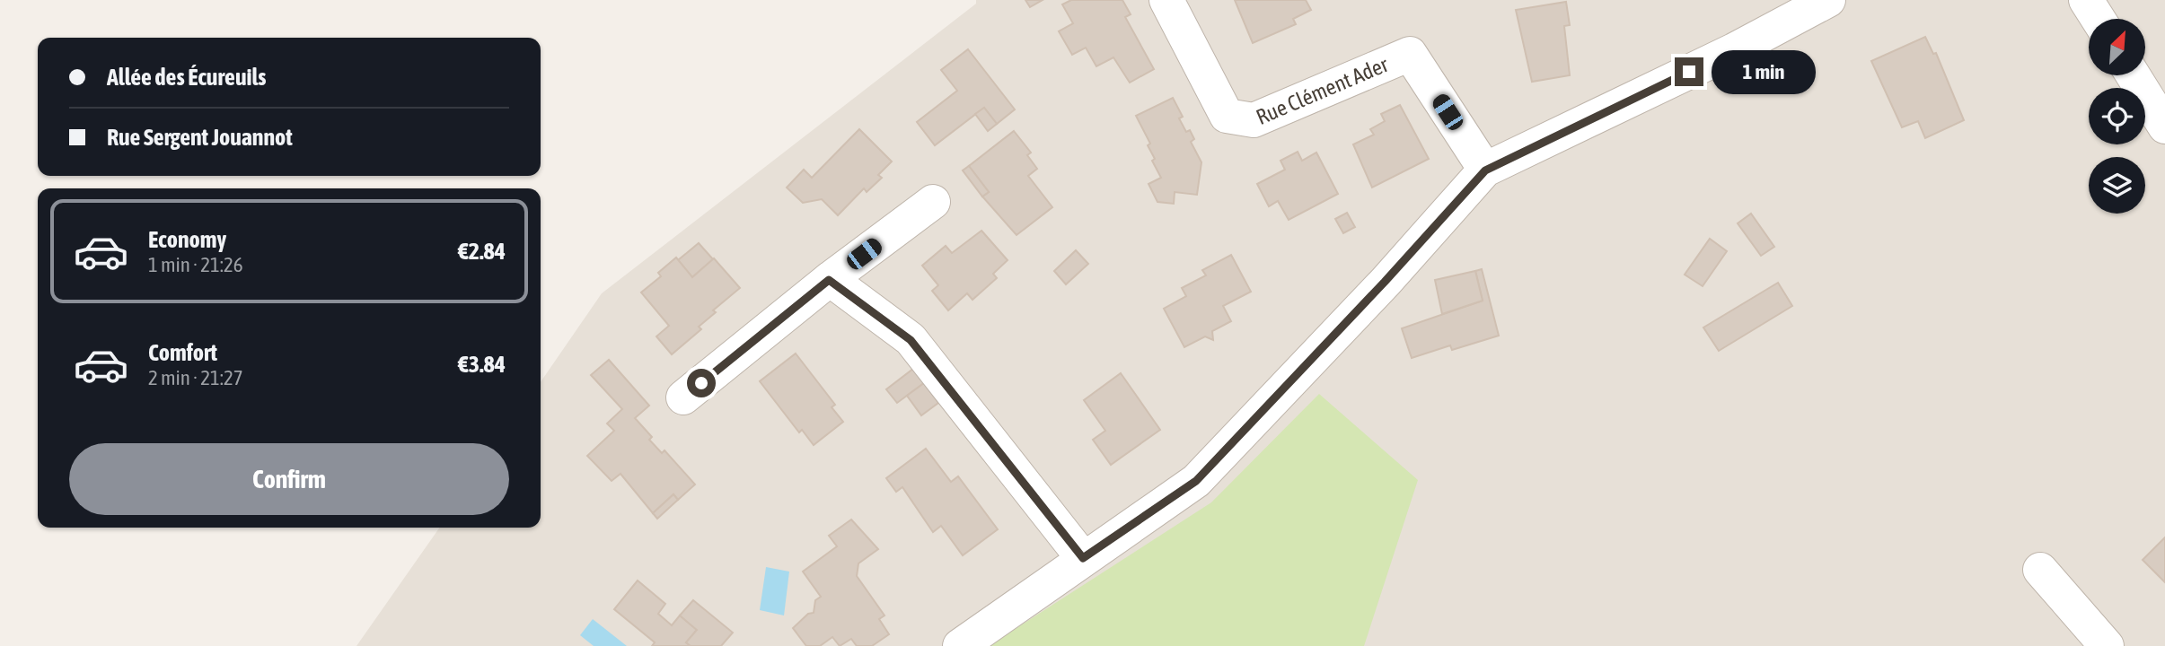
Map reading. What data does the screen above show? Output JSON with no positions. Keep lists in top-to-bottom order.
{
  "streets": {
    "street": ["Rue Clément Ader"]
  },
  "north": "top right",
  "page": {
    "banner": ["Allée des Écureuils", "Rue Sergent Jouannot"],
    "bubble": "1 min",
    "list": [
      {
        "name": "Economy",
        "note": "1 min · 21:26",
        "value": "€2.84"
      },
      {
        "name": "Comfort",
        "note": "2 min · 21:27",
        "value": "€3.84"
      }
    ],
    "buttons": "Confirm"
  }
}
